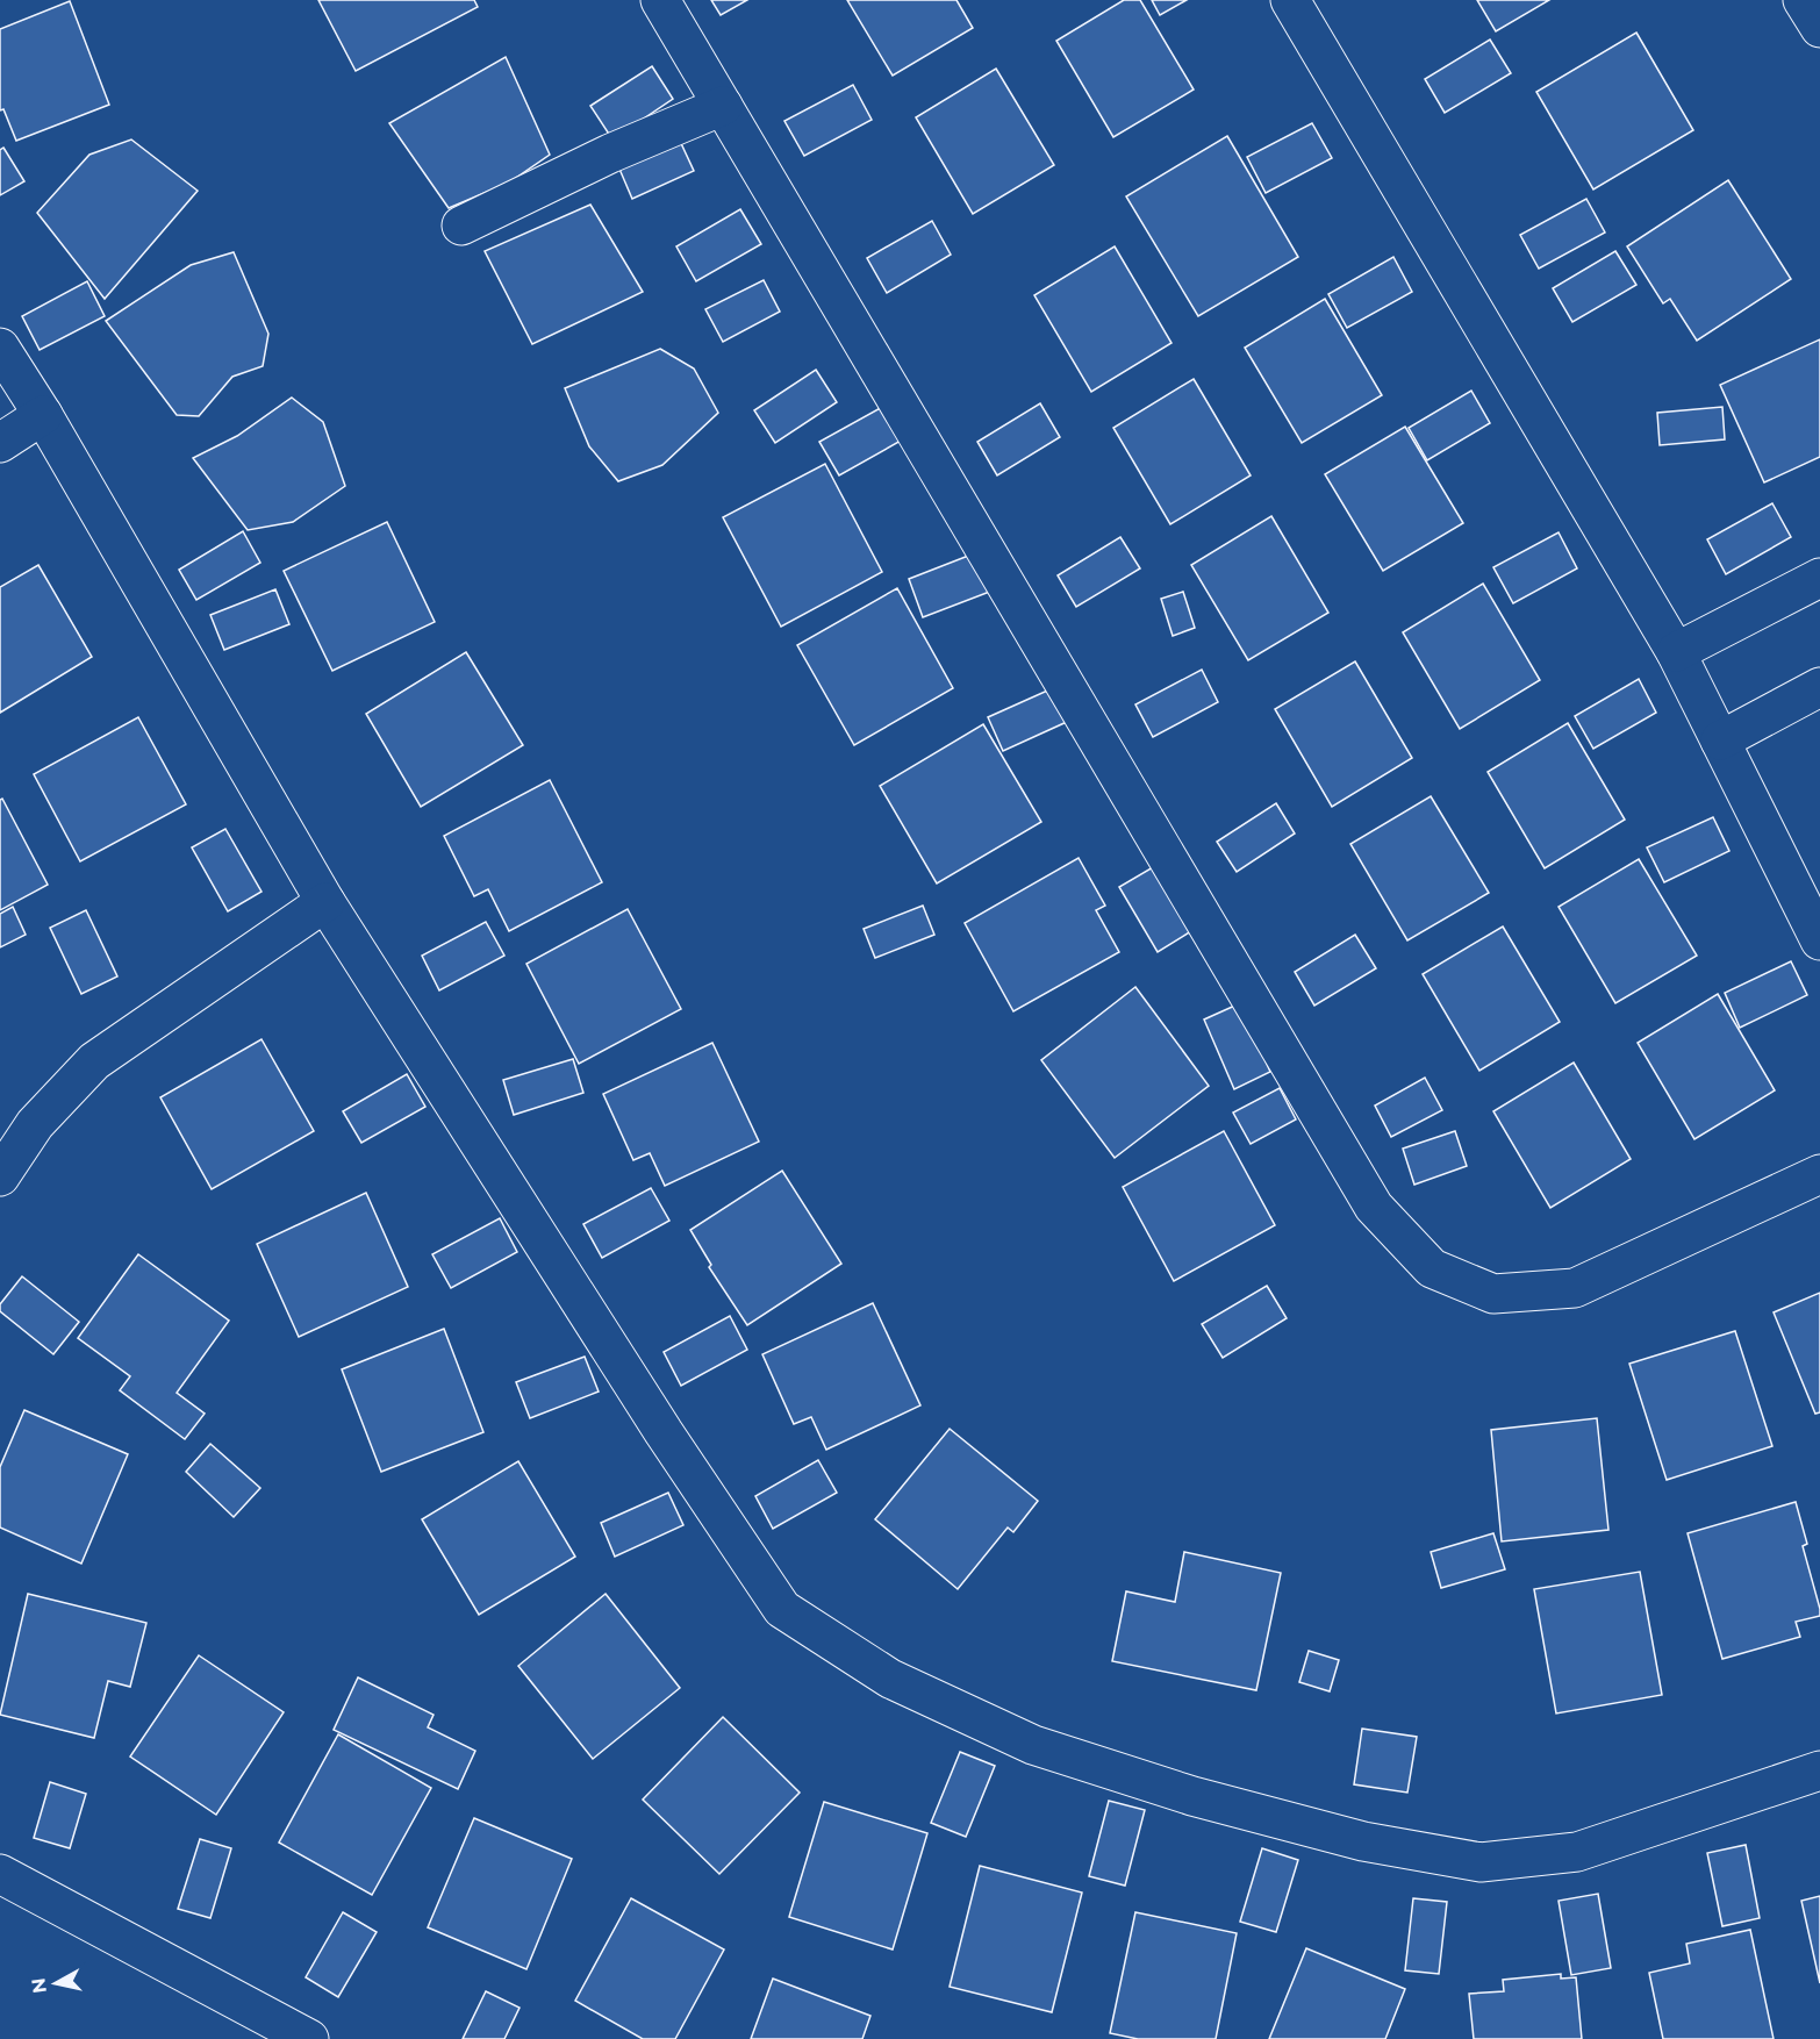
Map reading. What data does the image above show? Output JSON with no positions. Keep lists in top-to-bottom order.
{
  "north": "left"
}
